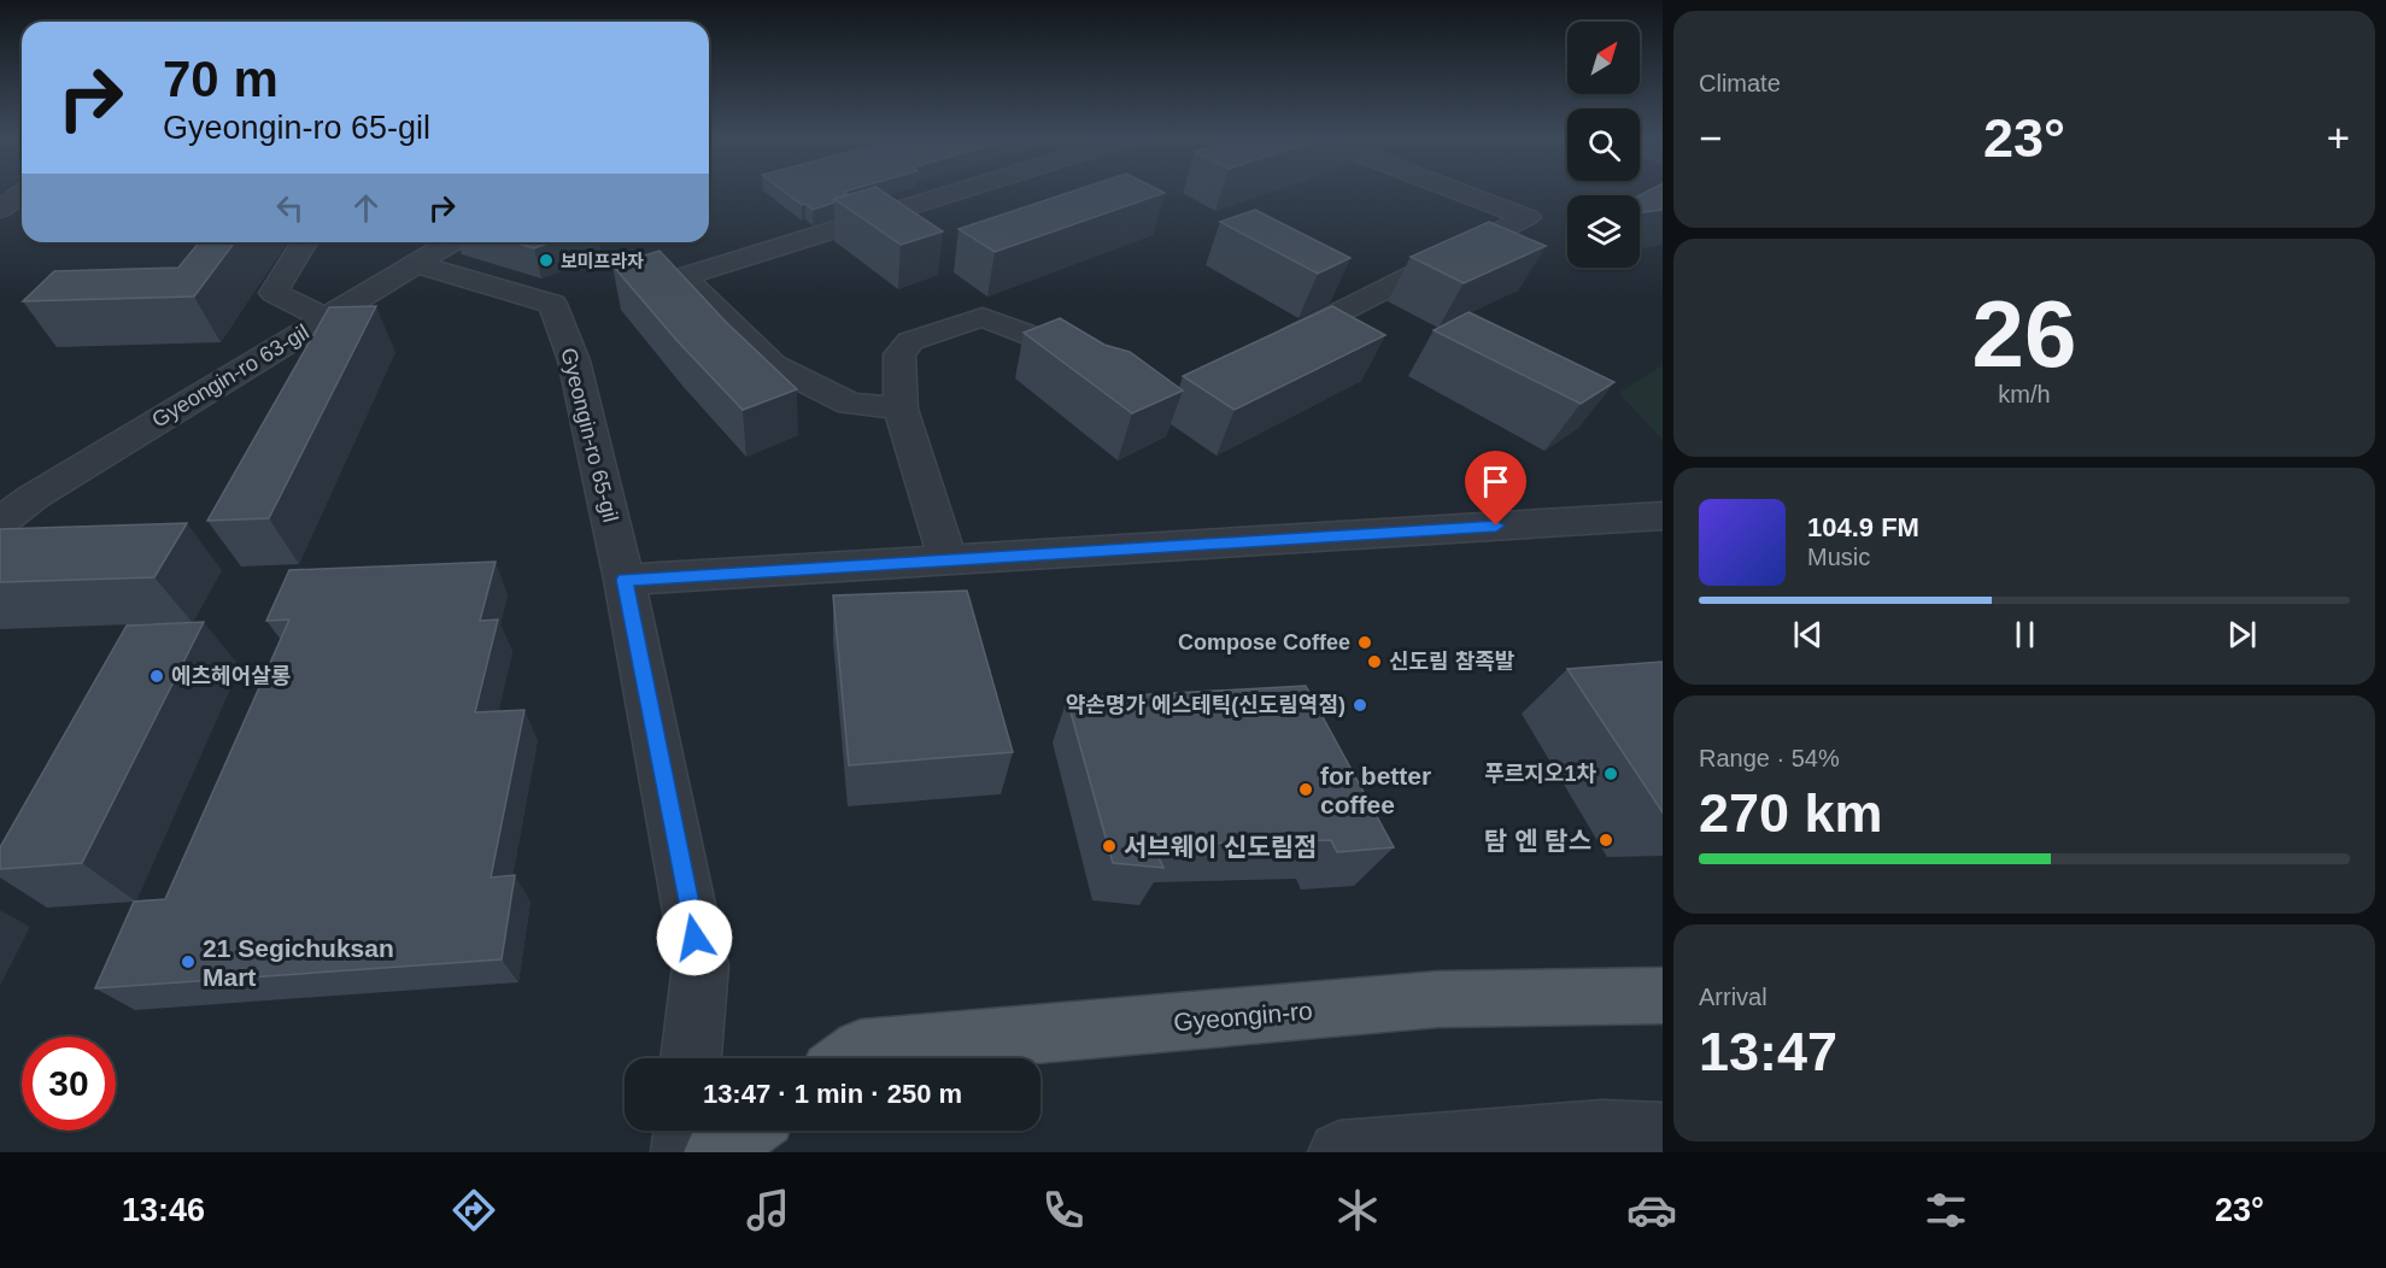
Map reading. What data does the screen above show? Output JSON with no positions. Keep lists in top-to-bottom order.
{
  "streets": {
    "main road": ["Gyeongin-ro"],
    "street": ["Gyeongin-ro 63-gil", "Gyeongin-ro 65-gil"]
  },
  "crossings": [
    ["Gyeongin-ro 63-gil", "Gyeongin-ro 65-gil"]
  ],
  "places": [
    "보미프라자",
    "Compose Coffee",
    "신도림 참족발",
    "에츠헤어살롱",
    "약손명가 에스테틱(신도림역점)",
    "푸르지오1차",
    "for better coffee",
    "탐 엔 탐스",
    "서브웨이 신도림점",
    "21 Segichuksan Mart"
  ],
  "north": "top right",
  "page": {
    "tile": [
      "Climate",
      ["26", "km/h"],
      ["Range · 54%", "270 km"],
      ["Arrival", "13:47"]
    ],
    "turn": ["70 m", "Gyeongin-ro 65-gil"],
    "heat": ["−", "23°", "+"],
    "song": ["104.9 FM", "Music"],
    "limit": "30",
    "trip": "13:47 · 1 min · 250 m",
    "tabs": ["13:46", "23°"]
  }
}
